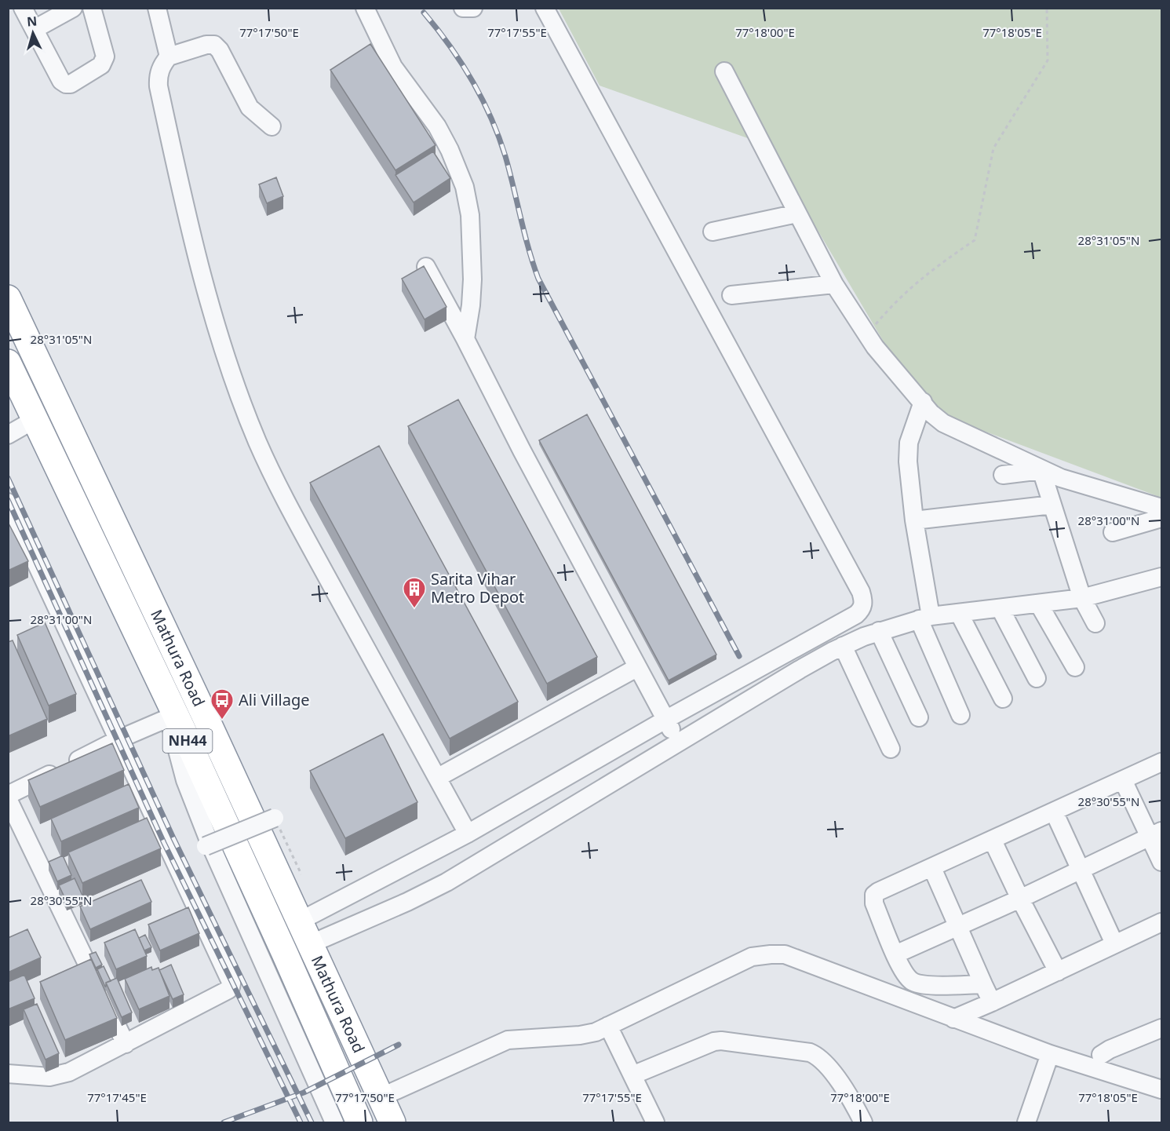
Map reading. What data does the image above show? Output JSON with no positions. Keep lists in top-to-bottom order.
{
  "streets": {
    "highway": ["Mathura Road", "NH44"]
  },
  "places": {
    "building": ["Sarita Vihar Metro Depot"],
    "bus stop": ["Ali Village"]
  },
  "north": "top",
  "coordinates": [
    "77°17'50\"E",
    "77°17'55\"E",
    "77°18'00\"E",
    "77°18'05\"E",
    "28°31'05\"N",
    "28°31'00\"N",
    "28°30'55\"N",
    "77°17'45\"E"
  ]
}
